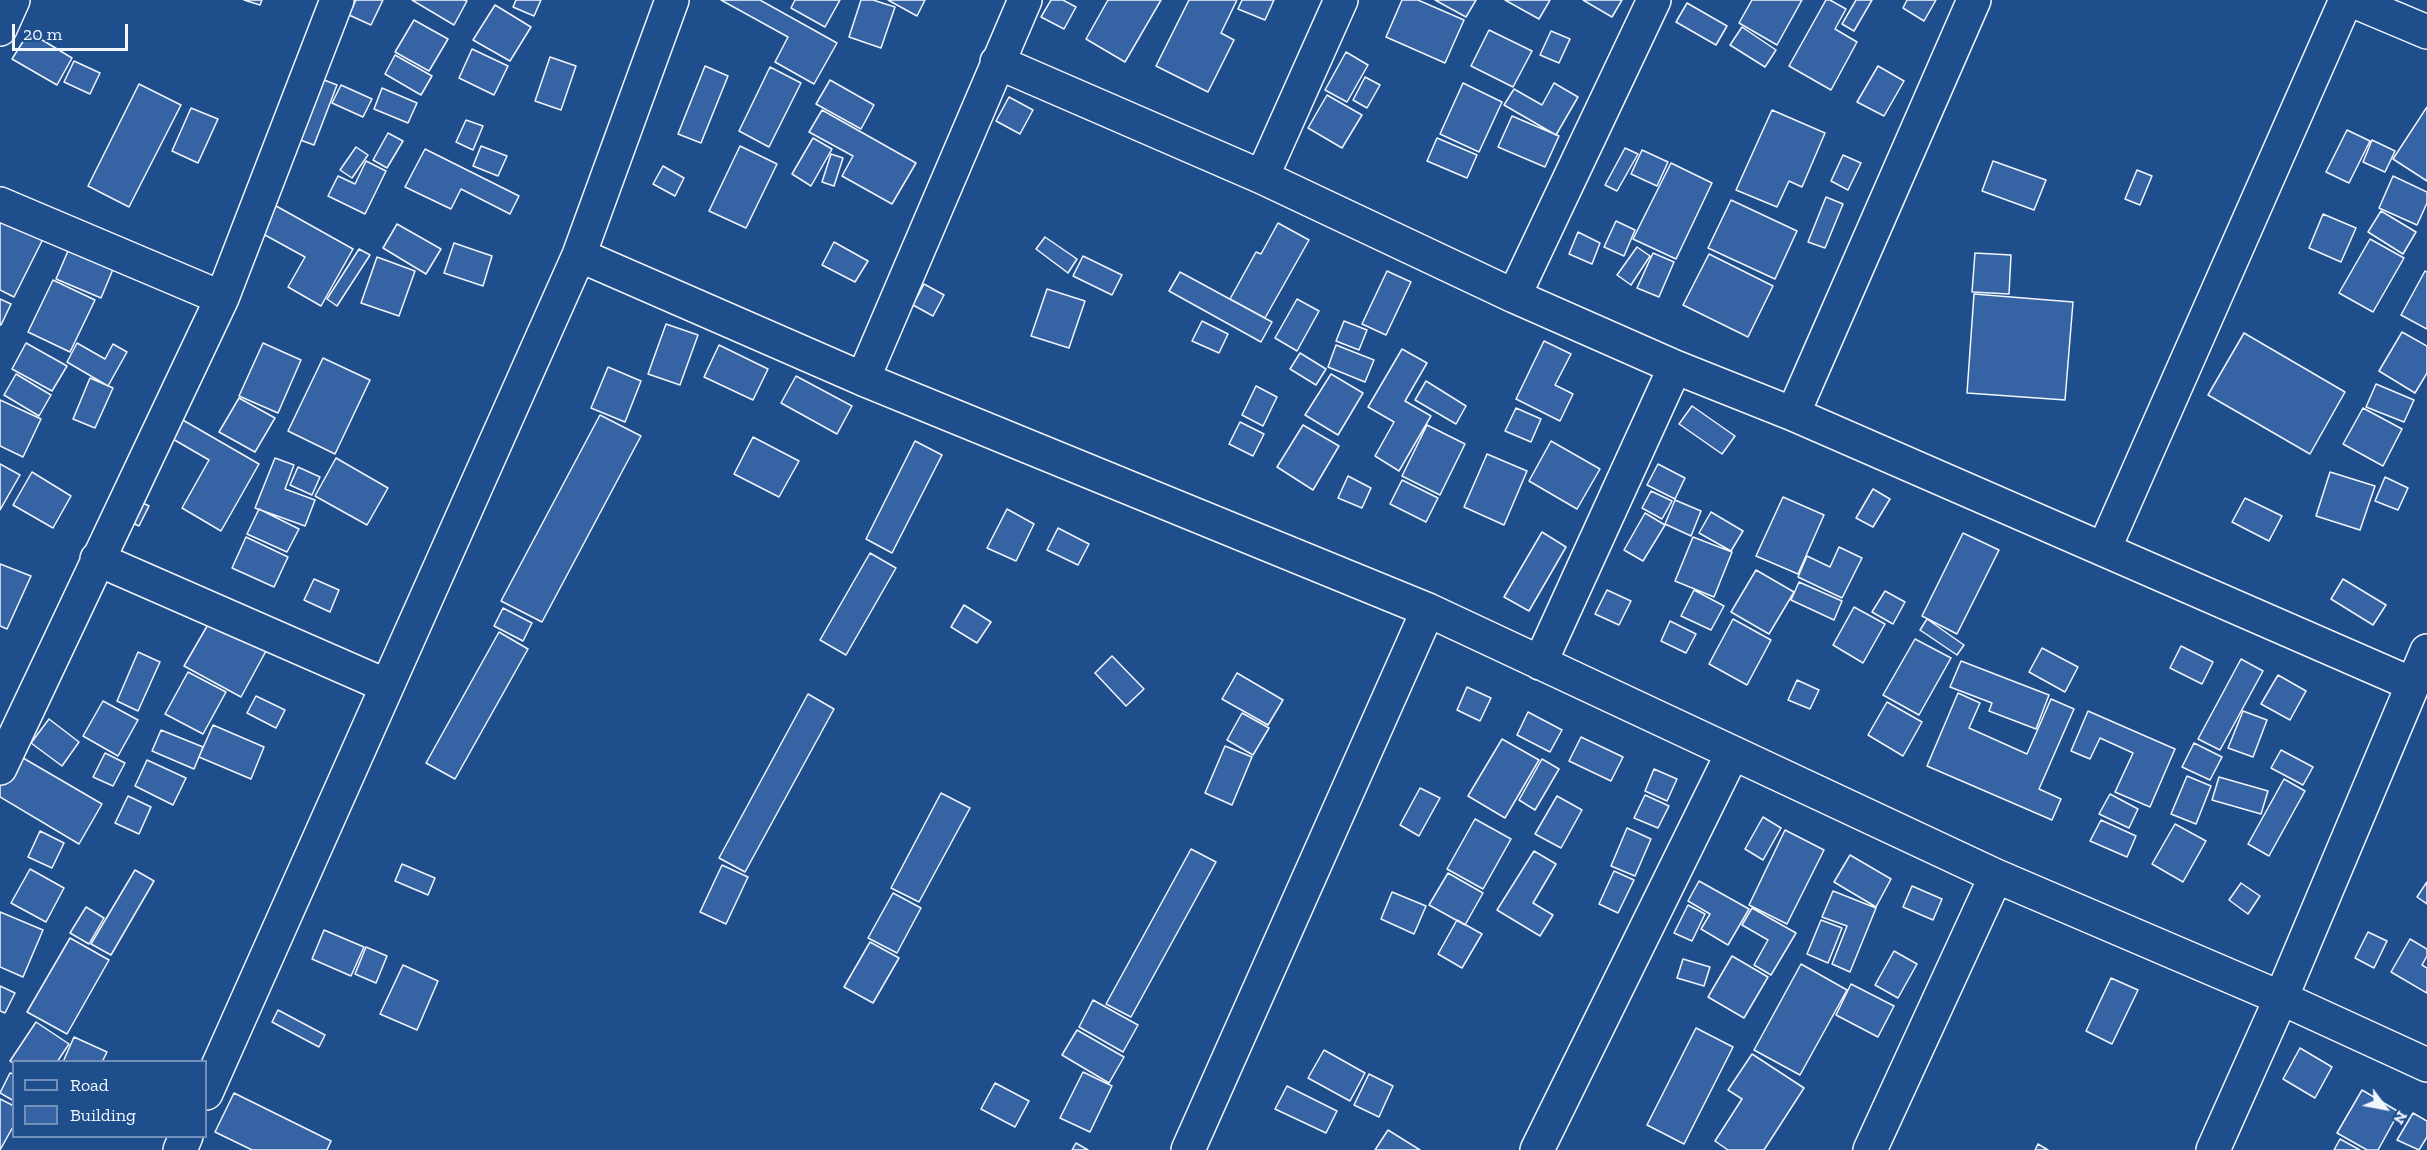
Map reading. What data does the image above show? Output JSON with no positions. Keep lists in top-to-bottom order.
{
  "legend": ["Road", "Building"],
  "scale_bar": "20 m",
  "north": "bottom right"
}
